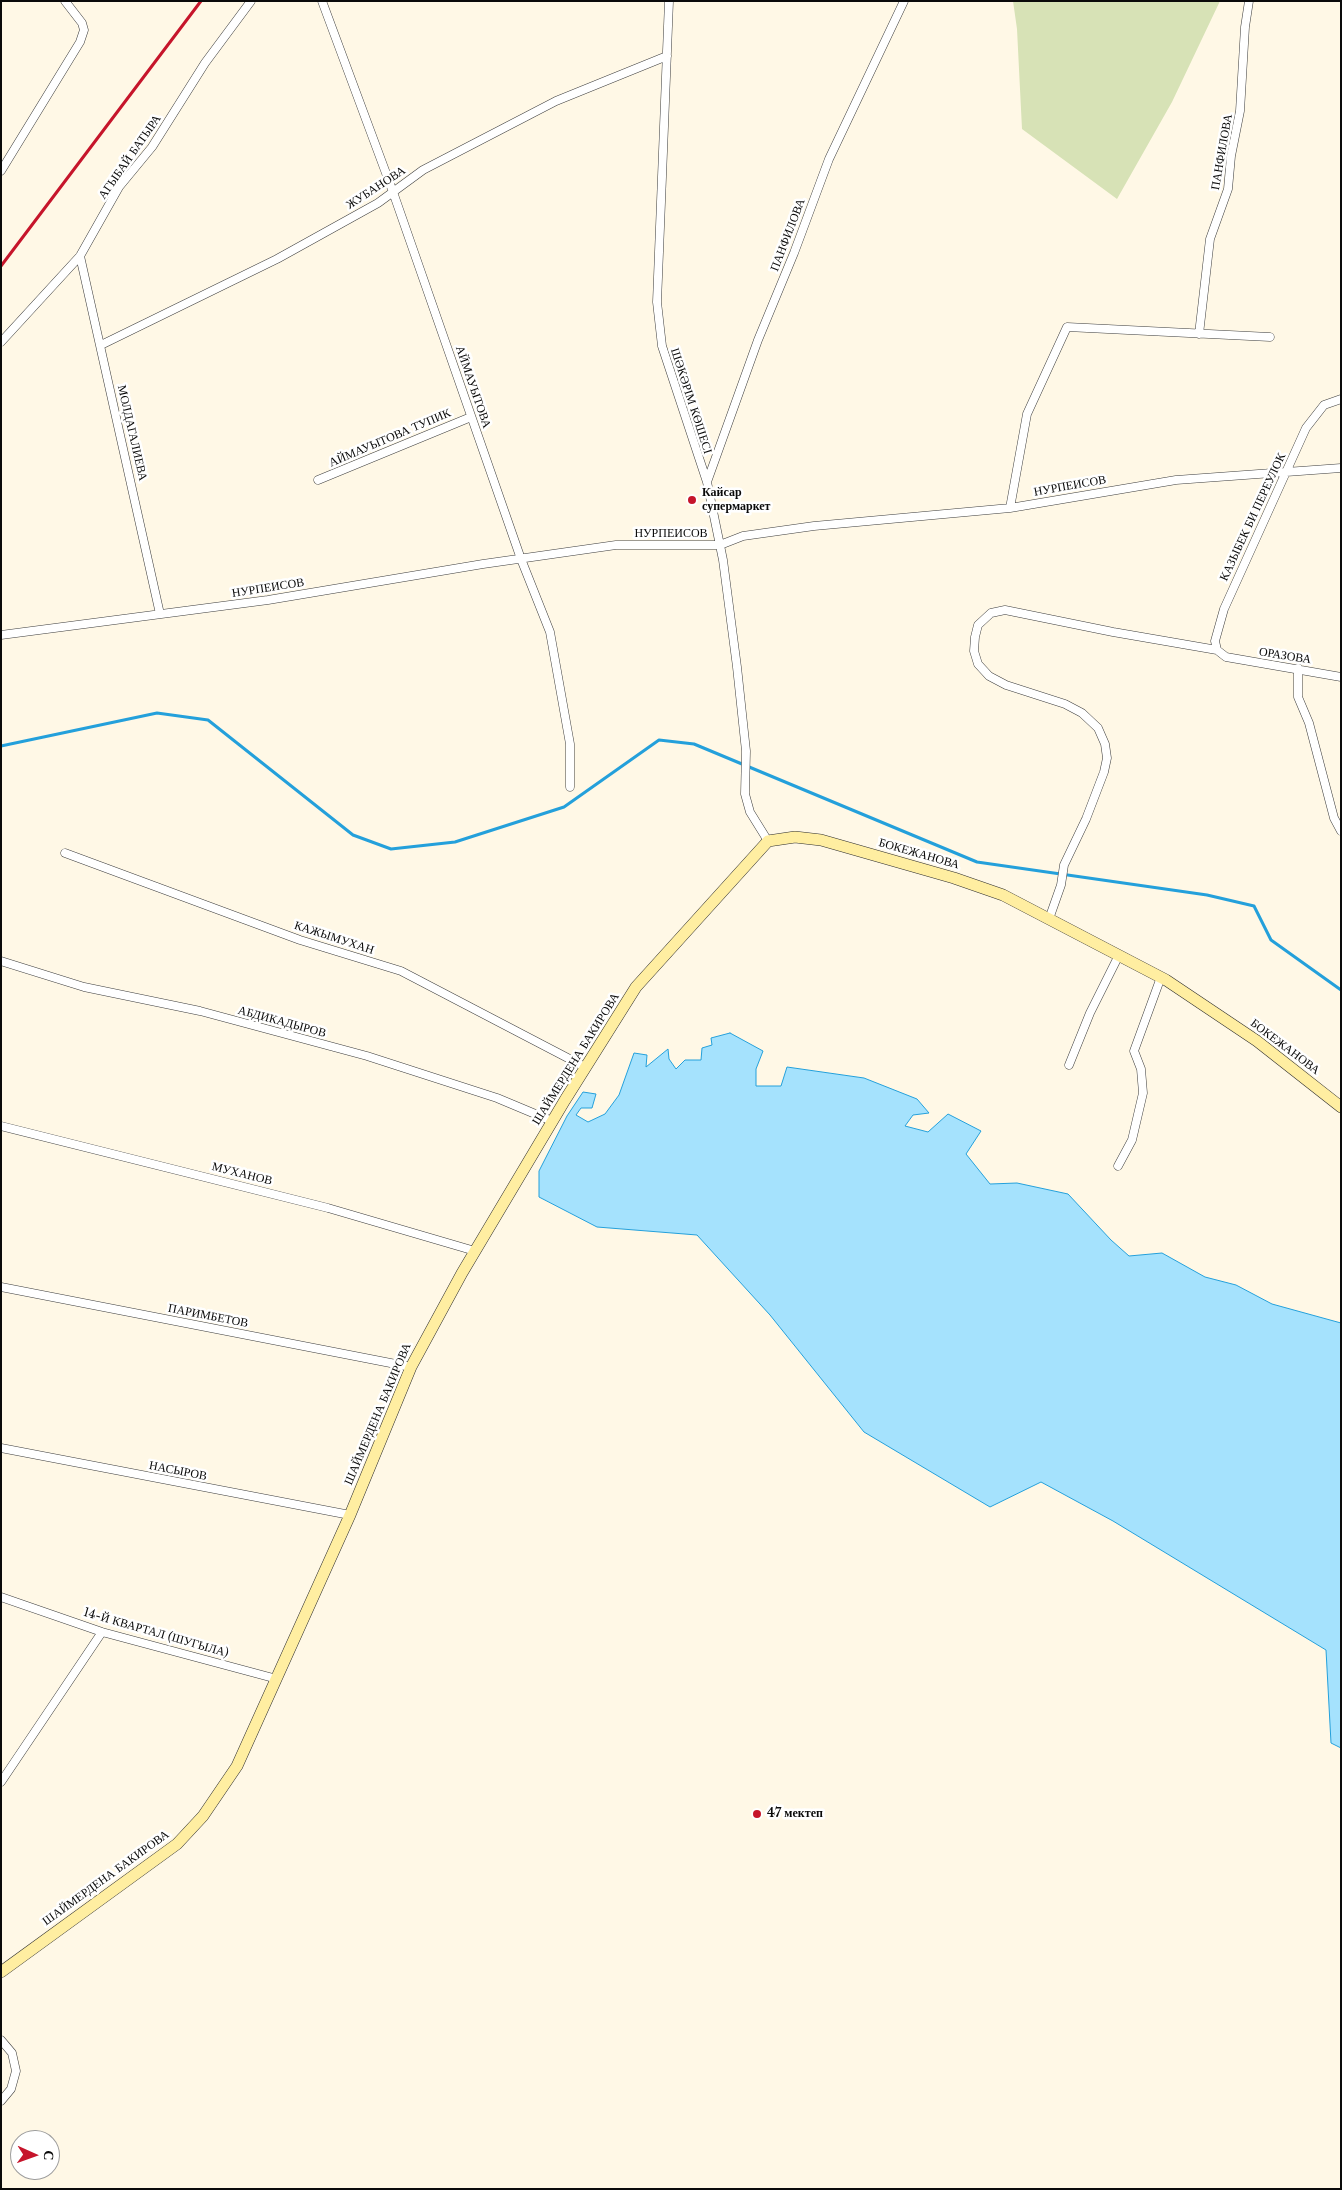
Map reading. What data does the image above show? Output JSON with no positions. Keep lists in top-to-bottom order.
{
  "streets": {
    "street": [
      "ПАНФИЛОВА",
      "АГЫБАЙ БАТЫРА",
      "ЖУБАНОВА",
      "АЙМАУЫТОВА",
      "ШӘКӘРІМ КӨШЕСІ",
      "МОЛДАГАЛИЕВА",
      "АЙМАУЫТОВА ТУПИК",
      "НУРПЕИСОВ",
      "КАЗЫБЕК БИ ПЕРЕУЛОК",
      "ОРАЗОВА",
      "БОКЕЖАНОВА",
      "КАЖЫМУХАН",
      "АБДИКАДЫРОВ",
      "ШАЙМЕРДЕНА БАКИРОВА",
      "МУХАНОВ",
      "ПАРИМБЕТОВ",
      "НАСЫРОВ",
      "14-Й КВАРТАЛ (ШУГЫЛА)"
    ]
  },
  "crossings": [
    ["ПАНФИЛОВА", "ШӘКӘРІМ КӨШЕСІ"],
    ["АГЫБАЙ БАТЫРА", "МОЛДАГАЛИЕВА"],
    ["ЖУБАНОВА", "АЙМАУЫТОВА"],
    ["ЖУБАНОВА", "ШӘКӘРІМ КӨШЕСІ"],
    ["ЖУБАНОВА", "МОЛДАГАЛИЕВА"],
    ["АЙМАУЫТОВА", "АЙМАУЫТОВА ТУПИК"],
    ["АЙМАУЫТОВА", "НУРПЕИСОВ"],
    ["ШӘКӘРІМ КӨШЕСІ", "НУРПЕИСОВ"],
    ["ШӘКӘРІМ КӨШЕСІ", "БОКЕЖАНОВА"],
    ["ШӘКӘРІМ КӨШЕСІ", "ШАЙМЕРДЕНА БАКИРОВА"],
    ["МОЛДАГАЛИЕВА", "НУРПЕИСОВ"],
    ["НУРПЕИСОВ", "КАЗЫБЕК БИ ПЕРЕУЛОК"],
    ["КАЗЫБЕК БИ ПЕРЕУЛОК", "ОРАЗОВА"],
    ["БОКЕЖАНОВА", "ШАЙМЕРДЕНА БАКИРОВА"],
    ["КАЖЫМУХАН", "ШАЙМЕРДЕНА БАКИРОВА"],
    ["АБДИКАДЫРОВ", "ШАЙМЕРДЕНА БАКИРОВА"],
    ["ШАЙМЕРДЕНА БАКИРОВА", "МУХАНОВ"],
    ["ШАЙМЕРДЕНА БАКИРОВА", "ПАРИМБЕТОВ"],
    ["ШАЙМЕРДЕНА БАКИРОВА", "НАСЫРОВ"],
    ["ШАЙМЕРДЕНА БАКИРОВА", "14-Й КВАРТАЛ (ШУГЫЛА)"]
  ],
  "places": ["Кайсар супермаркет", "47 мектеп"],
  "north": "right"
}
